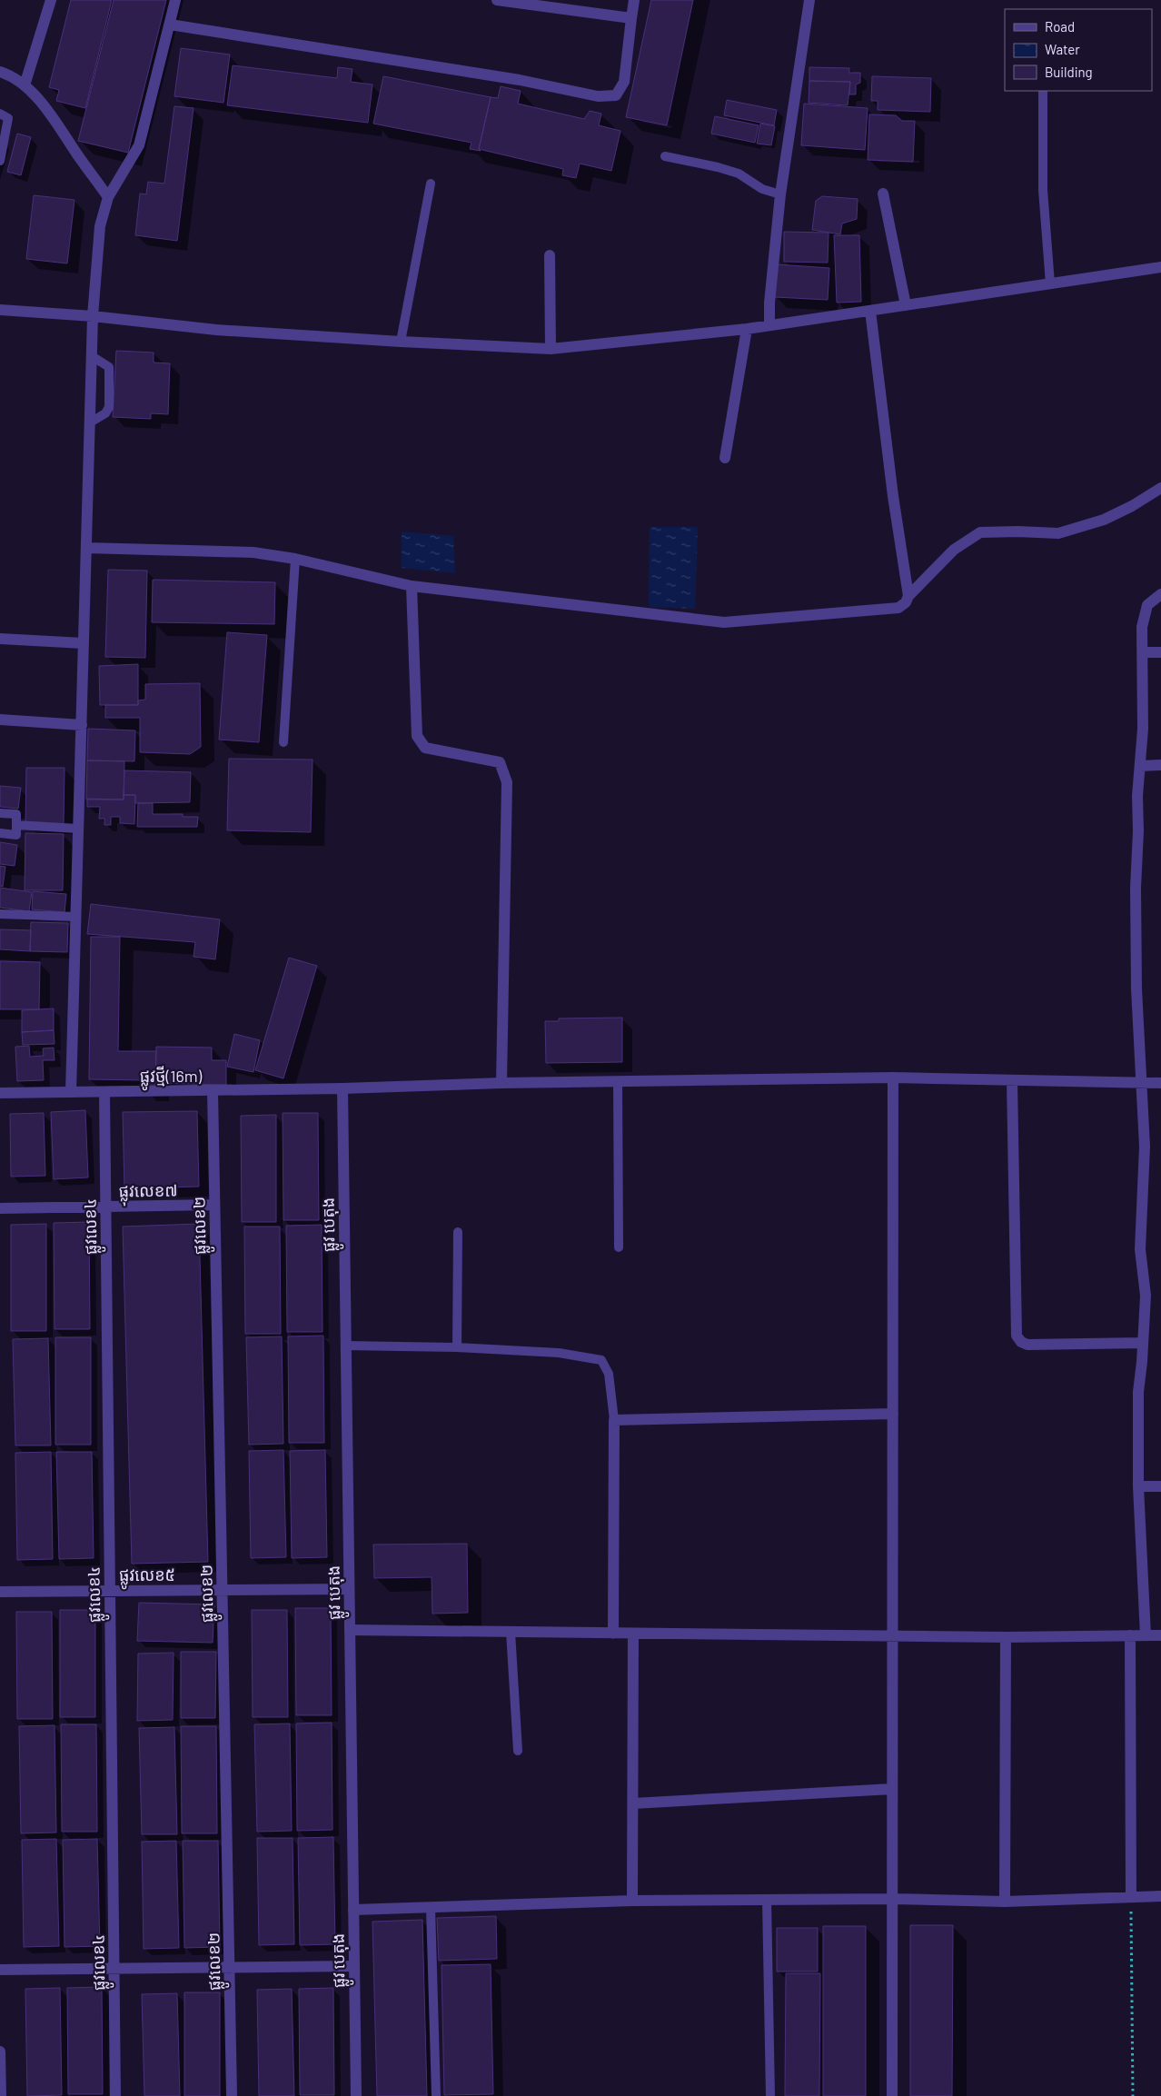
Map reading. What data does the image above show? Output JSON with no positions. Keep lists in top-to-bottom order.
{
  "streets": {
    "street": [
      "ផ្លូវថ្មី(16m)",
      "ផ្លុវលេខ៧",
      "ផ្លូវ បេតុង",
      "ផ្លូវលេខ២",
      "ផ្លូវលេខ៤",
      "ផ្លូវលេខ៥"
    ]
  },
  "crossings": [
    ["ផ្លូវថ្មី(16m)", "ផ្លូវ បេតុង"],
    ["ផ្លូវថ្មី(16m)", "ផ្លូវលេខ២"],
    ["ផ្លូវថ្មី(16m)", "ផ្លូវលេខ៤"],
    ["ផ្លុវលេខ៧", "ផ្លូវលេខ២"],
    ["ផ្លុវលេខ៧", "ផ្លូវលេខ៤"],
    ["ផ្លូវ បេតុង", "ផ្លូវលេខ៥"],
    ["ផ្លូវលេខ២", "ផ្លូវលេខ៥"],
    ["ផ្លូវលេខ៤", "ផ្លូវលេខ៥"]
  ],
  "legend": ["Road", "Water", "Building"]
}
